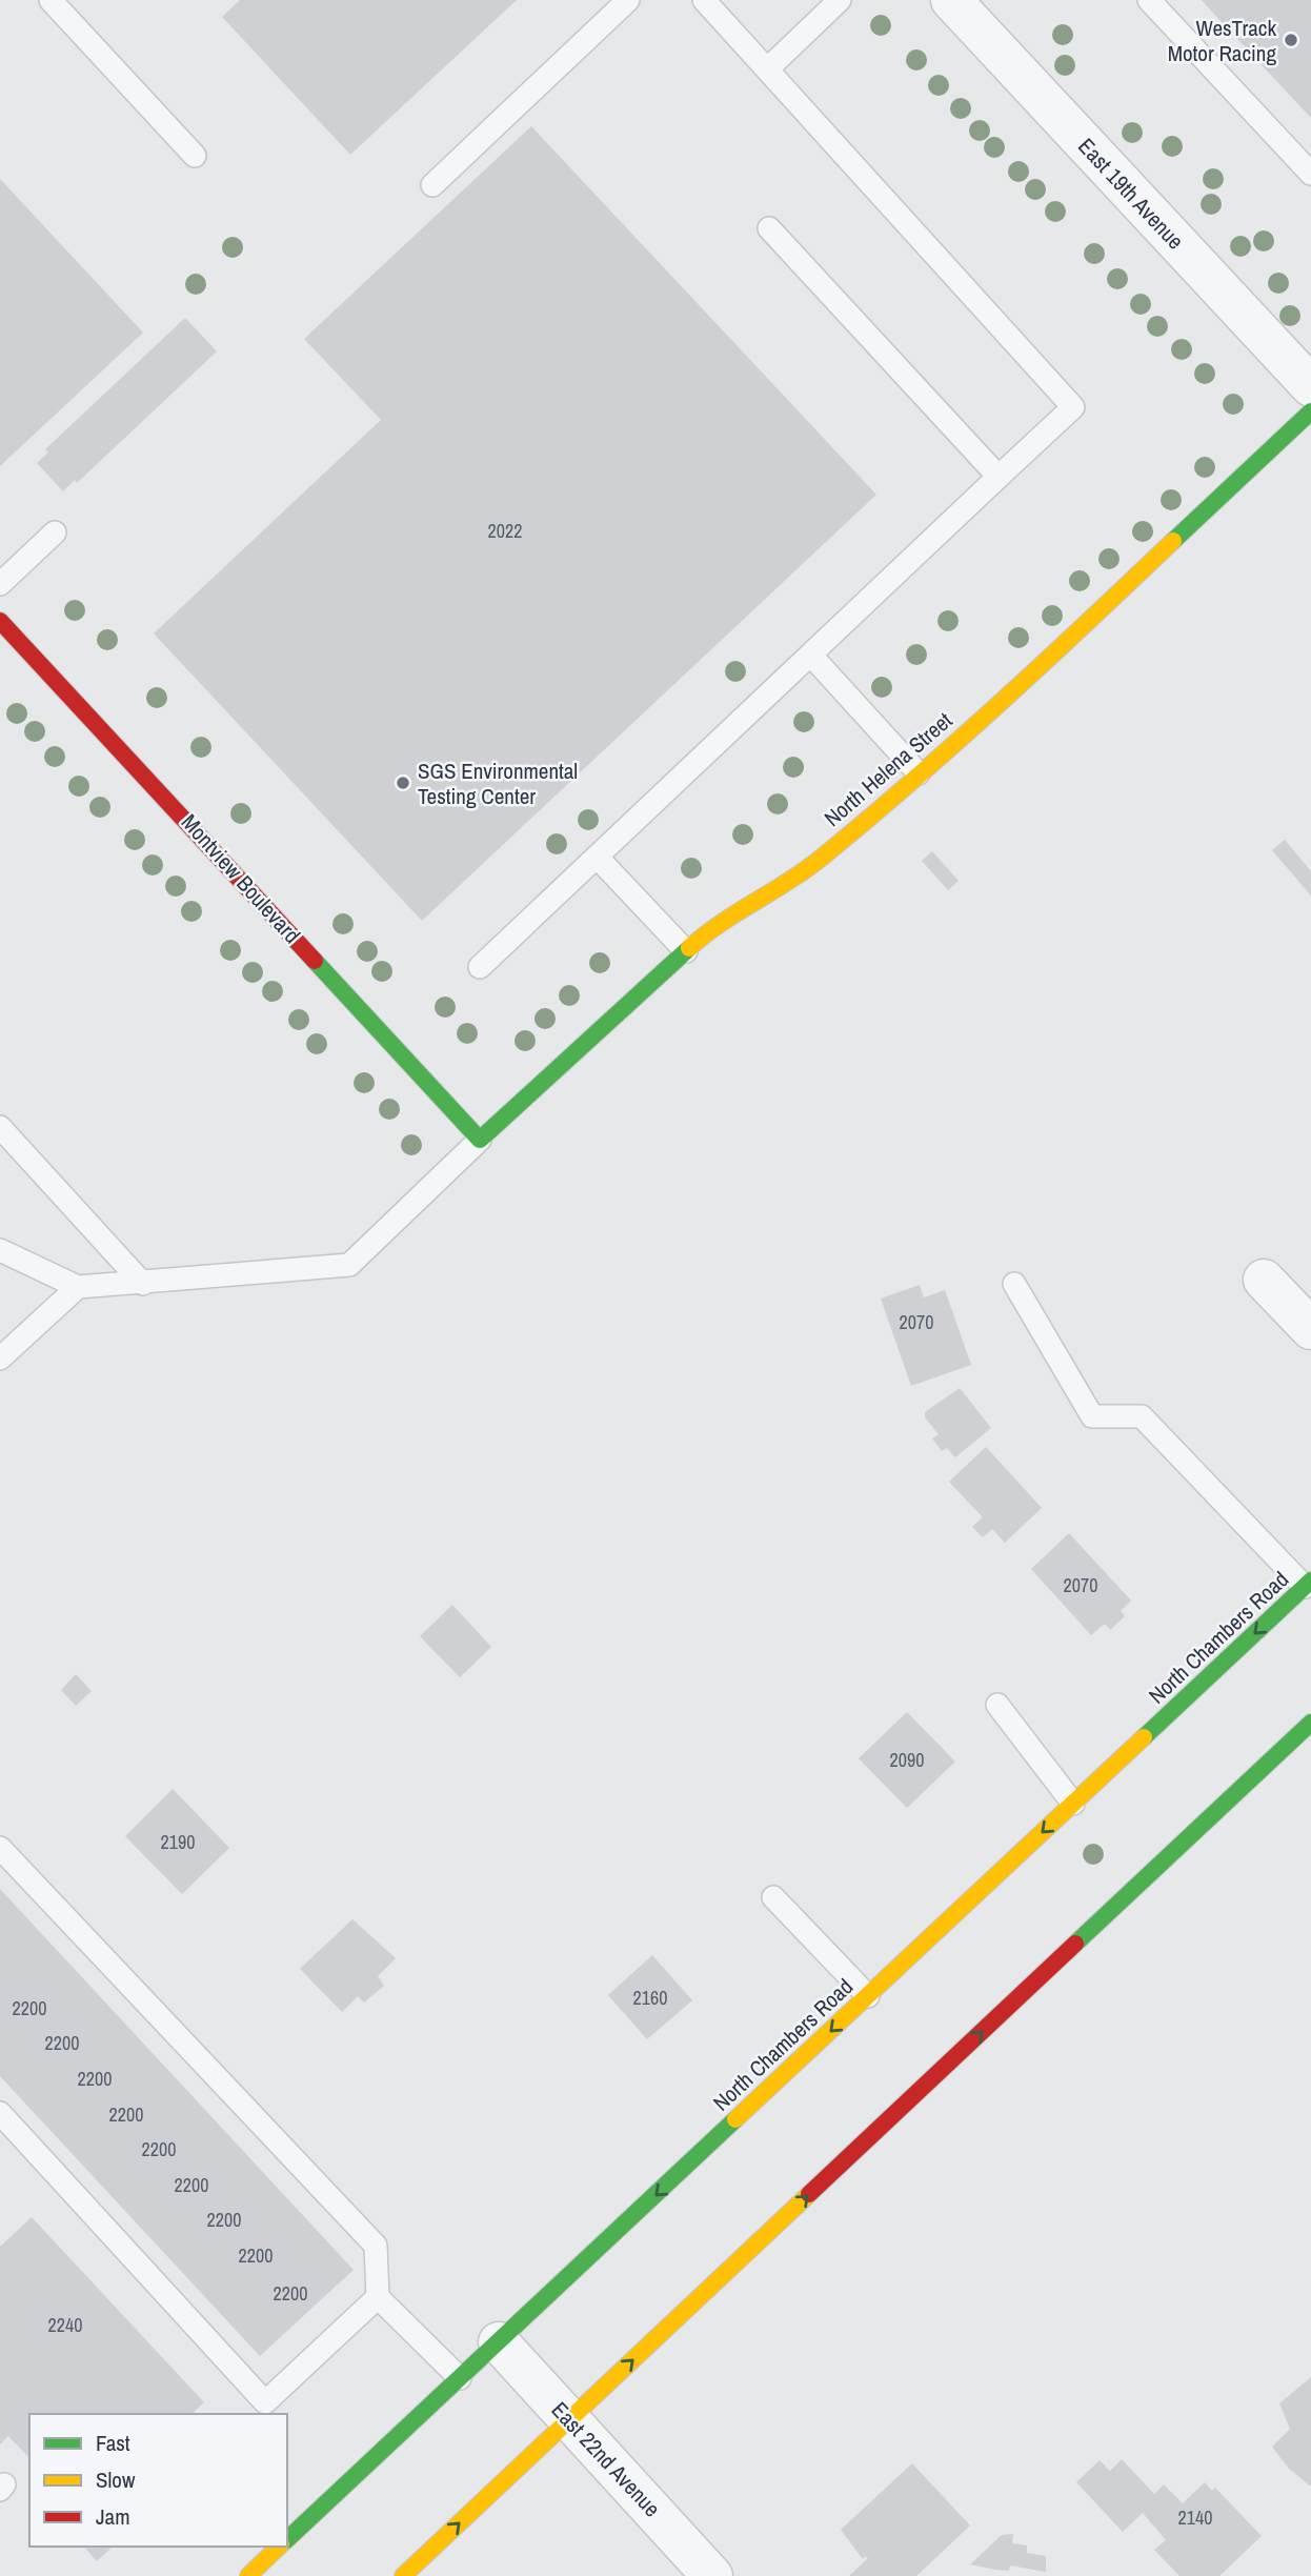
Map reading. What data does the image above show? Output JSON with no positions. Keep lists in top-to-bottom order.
{
  "streets": {
    "main road": ["North Helena Street", "Montview Boulevard", "North Chambers Road"],
    "street": ["East 19th Avenue", "East 22nd Avenue"]
  },
  "crossings": [
    ["North Helena Street", "Montview Boulevard"],
    ["North Chambers Road", "East 22nd Avenue"]
  ],
  "places": ["WesTrack Motor Racing", "SGS Environmental Testing Center"],
  "house_numbers": [
    "2022",
    "2070",
    "2070",
    "2090",
    "2190",
    "2160",
    "2200",
    "2200",
    "2200",
    "2200",
    "2200",
    "2200",
    "2200",
    "2200",
    "2200",
    "2240",
    "2140"
  ],
  "legend": ["Fast", "Slow", "Jam"]
}
